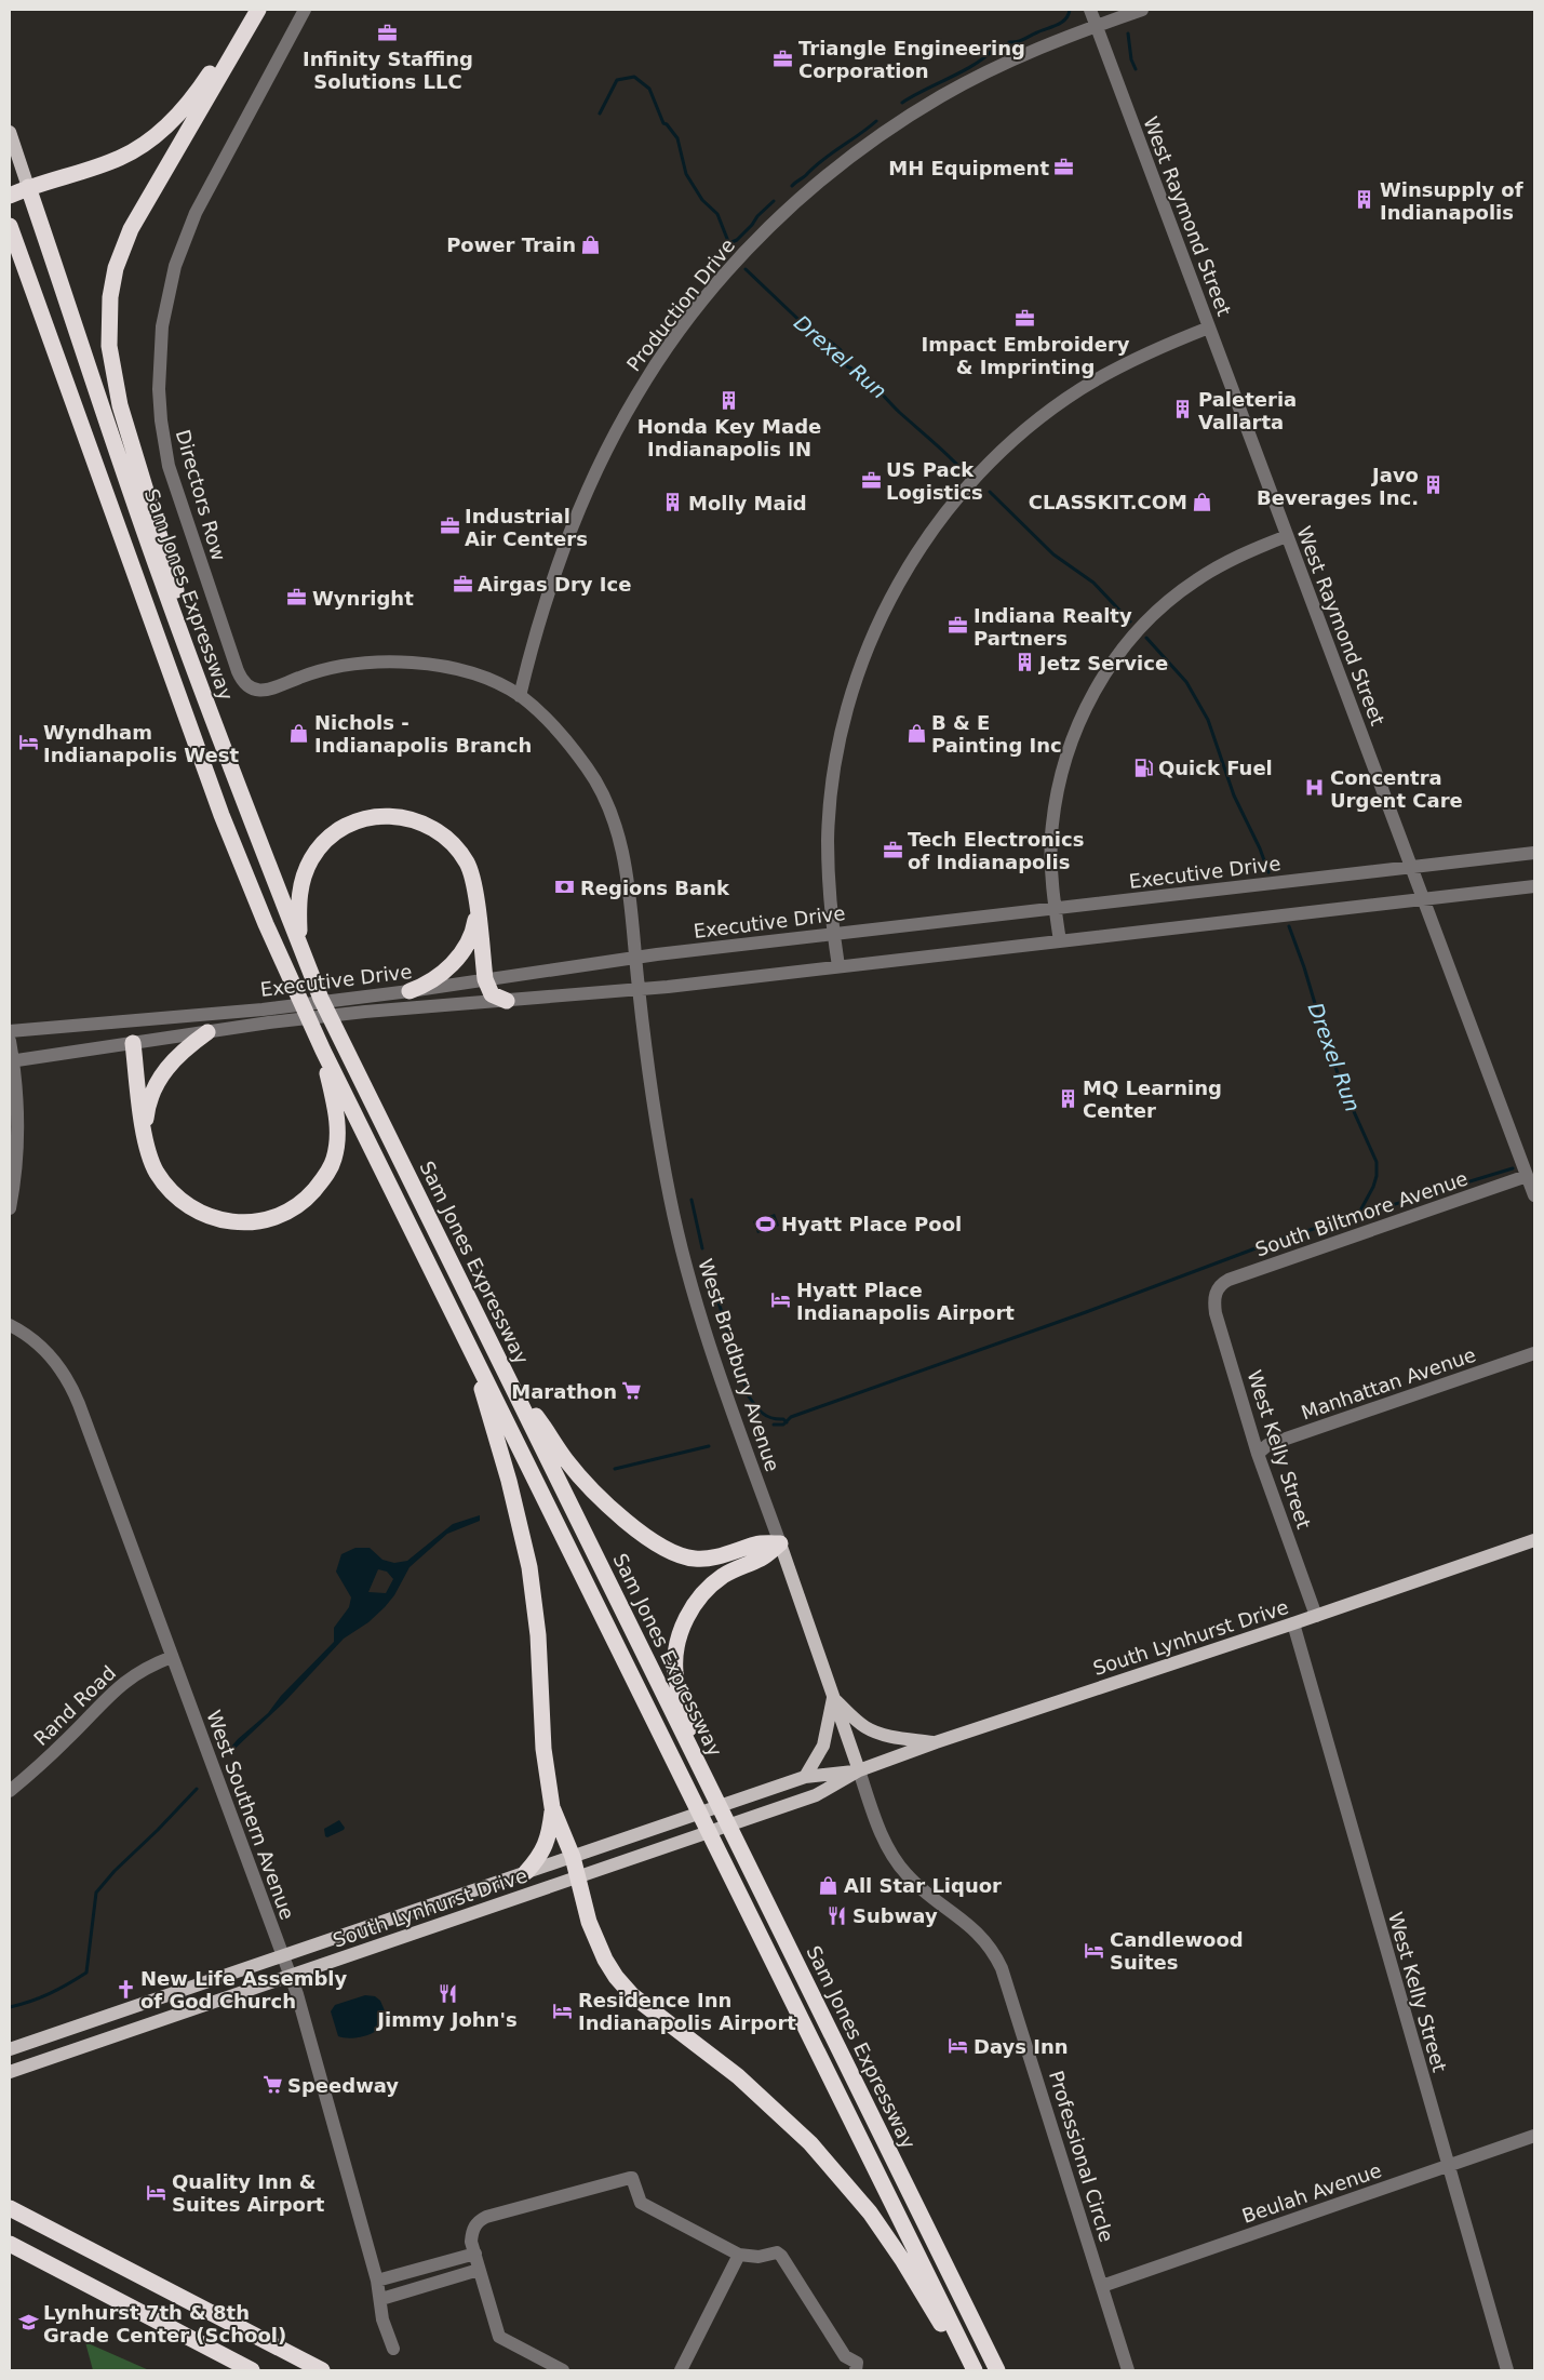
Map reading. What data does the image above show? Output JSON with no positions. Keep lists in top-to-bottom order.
{
  "streets": {
    "highway": ["Sam Jones Expressway"],
    "main road": ["West Bradbury Avenue", "South Lynhurst Drive"],
    "street": [
      "West Raymond Street",
      "Production Drive",
      "Directors Row",
      "Executive Drive",
      "South Biltmore Avenue",
      "Manhattan Avenue",
      "West Kelly Street",
      "Rand Road",
      "West Southern Avenue",
      "Professional Circle",
      "Beulah Avenue"
    ]
  },
  "crossings": [
    ["West Raymond Street", "Production Drive"],
    ["West Raymond Street", "Executive Drive"],
    ["West Raymond Street", "South Biltmore Avenue"],
    ["Production Drive", "Directors Row"],
    ["Executive Drive", "West Bradbury Avenue"],
    ["South Biltmore Avenue", "West Kelly Street"],
    ["West Bradbury Avenue", "South Lynhurst Drive"],
    ["West Bradbury Avenue", "Professional Circle"],
    ["Manhattan Avenue", "West Kelly Street"],
    ["West Kelly Street", "South Lynhurst Drive"],
    ["West Kelly Street", "Beulah Avenue"],
    ["South Lynhurst Drive", "West Southern Avenue"],
    ["South Lynhurst Drive", "Professional Circle"],
    ["Rand Road", "West Southern Avenue"],
    ["Professional Circle", "Beulah Avenue"]
  ],
  "water": ["Drexel Run"],
  "places": {
    "office": [
      "Infinity Staffing Solutions LLC",
      "Triangle Engineering Corporation",
      "MH Equipment",
      "Impact Embroidery & Imprinting",
      "US Pack Logistics",
      "Industrial Air Centers",
      "Airgas Dry Ice",
      "Wynright",
      "Indiana Realty Partners",
      "Tech Electronics of Indianapolis"
    ],
    "building": [
      "Winsupply of Indianapolis",
      "Honda Key Made Indianapolis IN",
      "Paleteria Vallarta",
      "Javo Beverages Inc.",
      "Molly Maid",
      "Jetz Service",
      "MQ Learning Center"
    ],
    "shop": [
      "Power Train",
      "CLASSKIT.COM",
      "Nichols - Indianapolis Branch",
      "B & E Painting Inc",
      "All Star Liquor"
    ],
    "hotel": [
      "Wyndham Indianapolis West",
      "Hyatt Place Indianapolis Airport",
      "Candlewood Suites",
      "Residence Inn Indianapolis Airport",
      "Days Inn",
      "Quality Inn & Suites Airport"
    ],
    "fuel station": ["Quick Fuel"],
    "hospital": ["Concentra Urgent Care"],
    "bank": ["Regions Bank"],
    "sports": ["Hyatt Place Pool"],
    "supermarket": ["Marathon", "Speedway"],
    "restaurant": ["Subway", "Jimmy John's"],
    "church": ["New Life Assembly of God Church"],
    "school or university": ["Lynhurst 7th & 8th Grade Center (School)"]
  }
}
